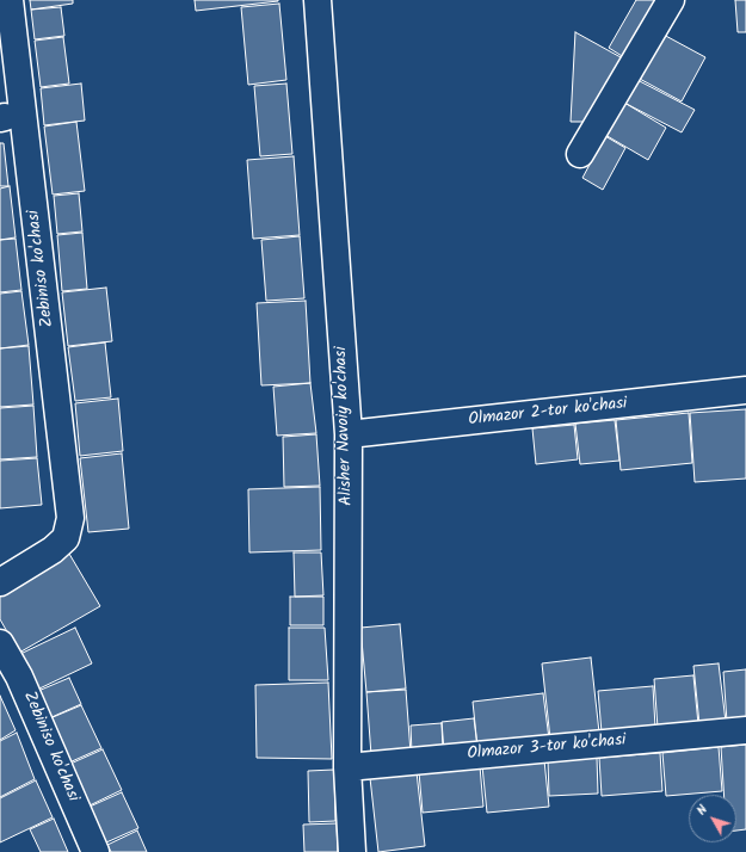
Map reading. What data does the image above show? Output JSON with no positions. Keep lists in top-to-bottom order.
{
  "streets": {
    "street": [
      "Zebiniso ko'chasi",
      "Olmazor 2-tor ko'chasi",
      "Alisher Navoiy ko'chasi",
      "Olmazor 3-tor ko'chasi"
    ]
  },
  "crossings": [
    ["Olmazor 2-tor ko'chasi", "Alisher Navoiy ko'chasi"],
    ["Alisher Navoiy ko'chasi", "Olmazor 3-tor ko'chasi"]
  ],
  "north": "top left"
}
